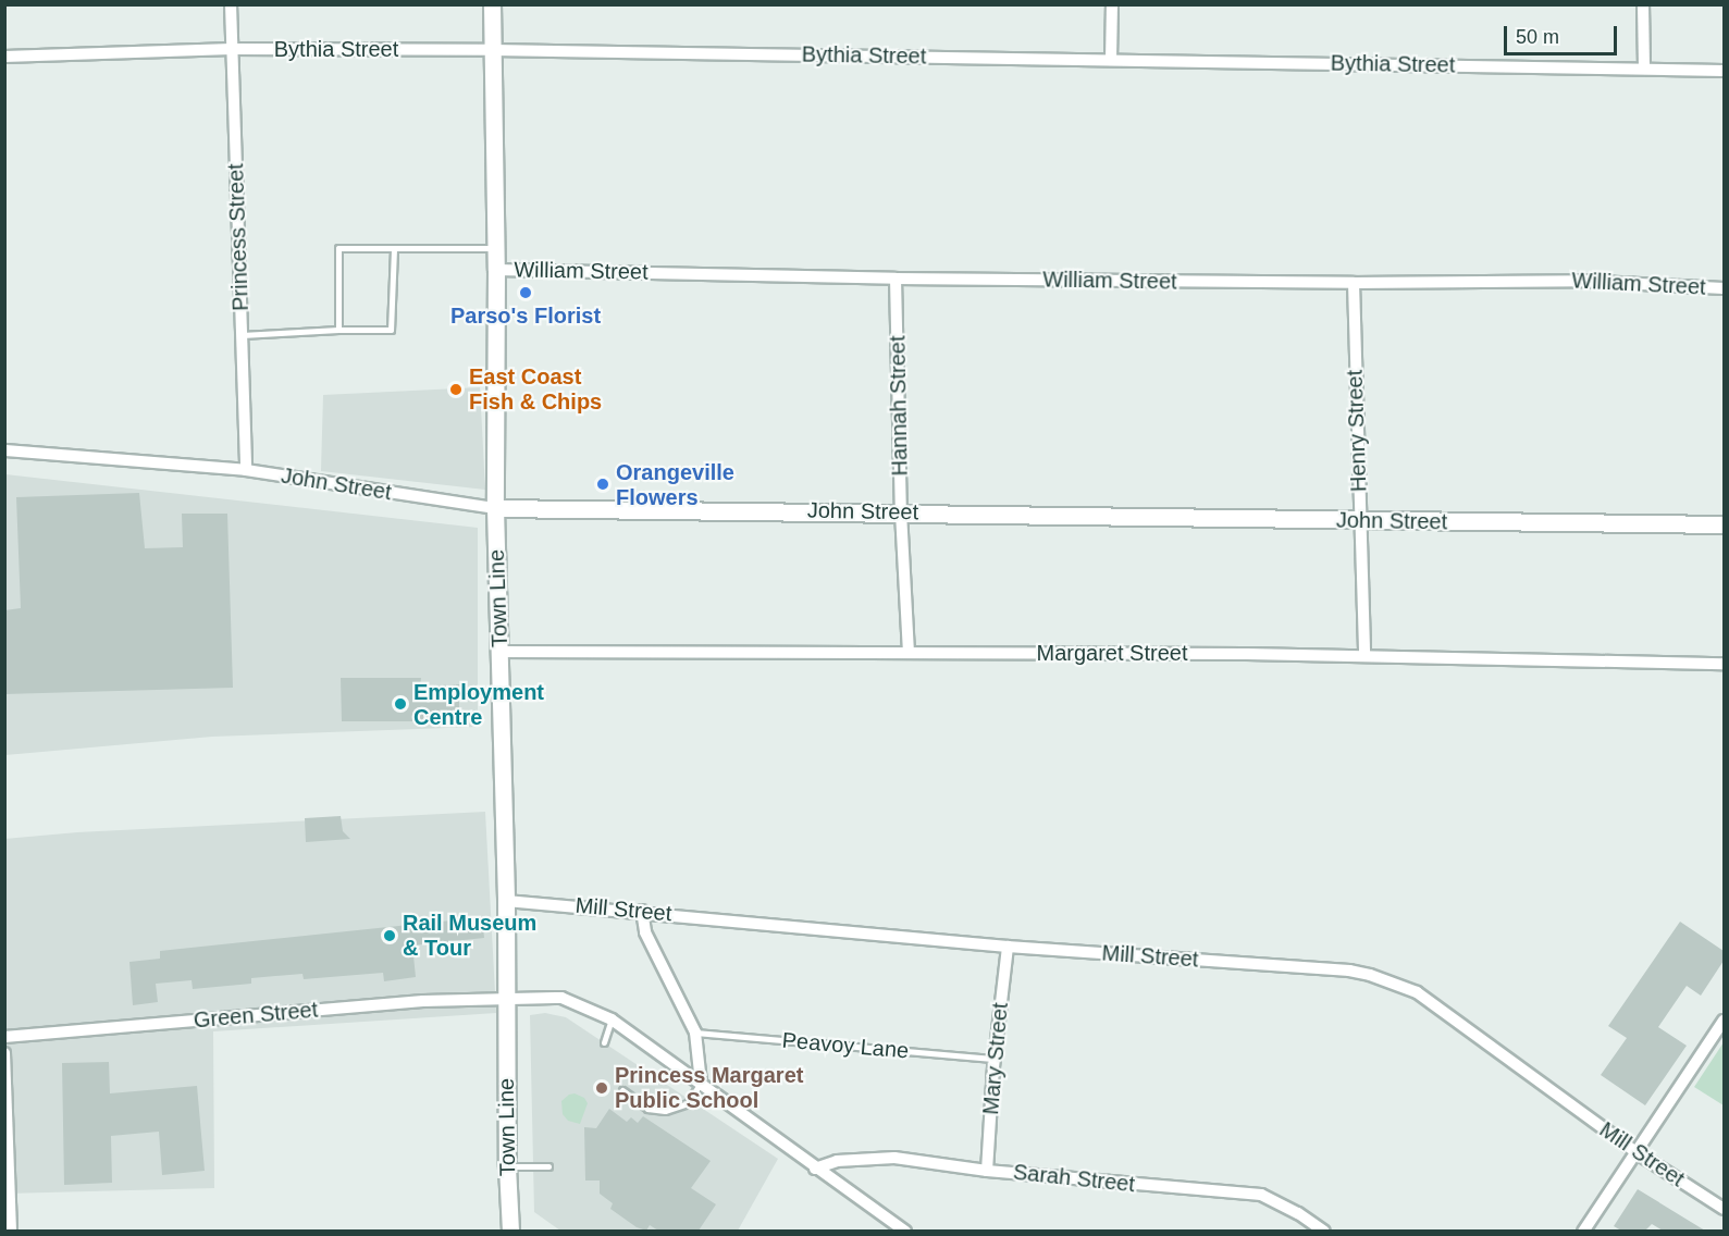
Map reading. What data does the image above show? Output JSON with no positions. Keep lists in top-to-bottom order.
{
  "streets": {
    "main road": ["John Street", "Town Line"],
    "street": [
      "Bythia Street",
      "Princess Street",
      "William Street",
      "Hannah Street",
      "Henry Street",
      "Margaret Street",
      "Mill Street",
      "Green Street",
      "Mary Street",
      "Sarah Street"
    ],
    "lane": ["Peavoy Lane"]
  },
  "crossings": [
    ["Bythia Street", "Princess Street"],
    ["Bythia Street", "Town Line"],
    ["Princess Street", "John Street"],
    ["William Street", "Hannah Street"],
    ["William Street", "Henry Street"],
    ["William Street", "Town Line"],
    ["Hannah Street", "John Street"],
    ["Hannah Street", "Margaret Street"],
    ["Henry Street", "John Street"],
    ["Henry Street", "Margaret Street"],
    ["John Street", "Town Line"],
    ["Town Line", "Margaret Street"],
    ["Town Line", "Mill Street"],
    ["Town Line", "Green Street"],
    ["Mill Street", "Mary Street"],
    ["Green Street", "Sarah Street"],
    ["Peavoy Lane", "Mary Street"],
    ["Mary Street", "Sarah Street"]
  ],
  "places": [
    "Parso's Florist",
    "East Coast Fish & Chips",
    "Orangeville Flowers",
    "Employment Centre",
    "Rail Museum & Tour",
    "Princess Margaret Public School"
  ],
  "scale_bar": "50 m"
}
